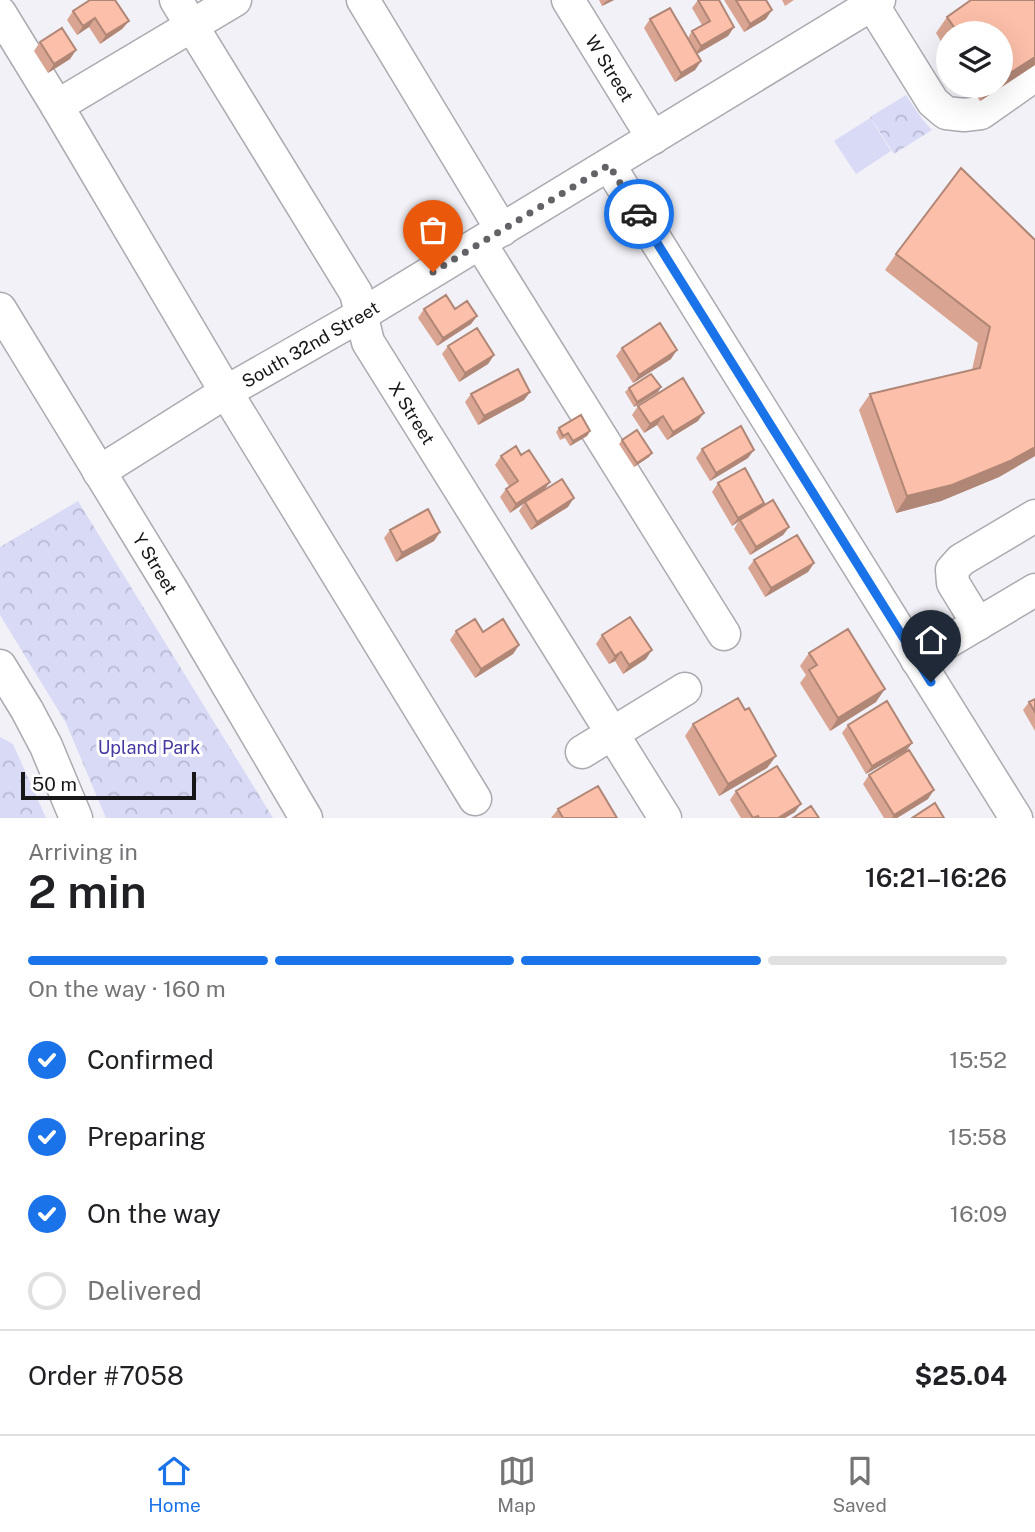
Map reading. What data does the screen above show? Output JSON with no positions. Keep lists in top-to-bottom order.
{
  "streets": {
    "street": [
      "W Street",
      "South 32nd Street",
      "X Street",
      "Y Street"
    ]
  },
  "crossings": [
    ["W Street", "South 32nd Street"],
    ["South 32nd Street", "X Street"],
    ["South 32nd Street", "Y Street"]
  ],
  "parks": ["Upland Park"],
  "scale_bar": "50 m",
  "page": {
    "scale": "50 m",
    "heading": ["2 min", "Arriving in", "16:21–16:26"],
    "panel": ["Order #7058", "$25.04"],
    "bar": "On the way · 160 m",
    "list": [
      ["Confirmed", "15:52"],
      ["Preparing", "15:58"],
      ["On the way", "16:09"],
      "Delivered"
    ],
    "tabs": ["Home", "Map", "Saved"]
  }
}
